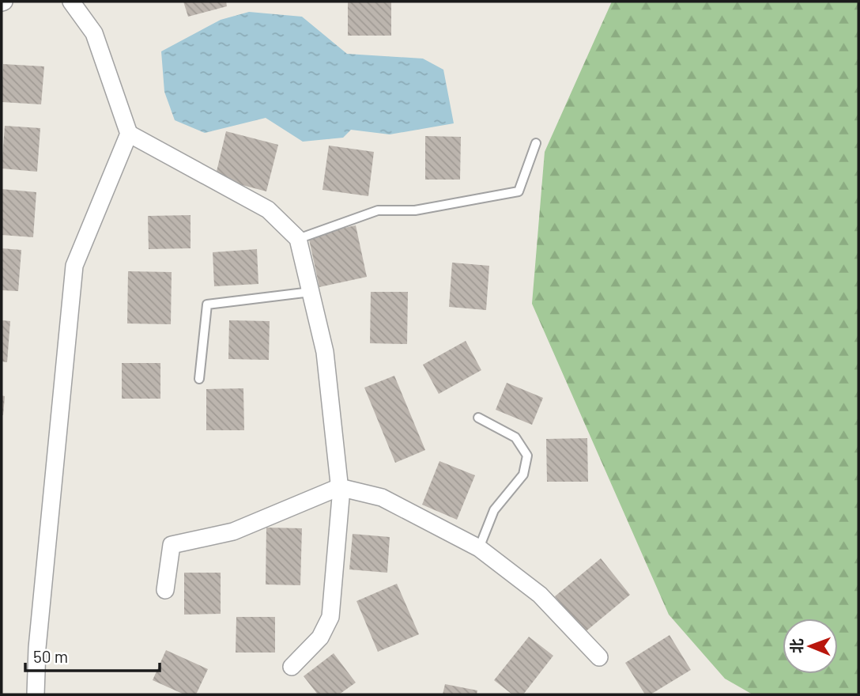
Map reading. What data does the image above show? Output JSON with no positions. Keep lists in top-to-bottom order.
{
  "scale_bar": "50 m",
  "north": "left"
}
